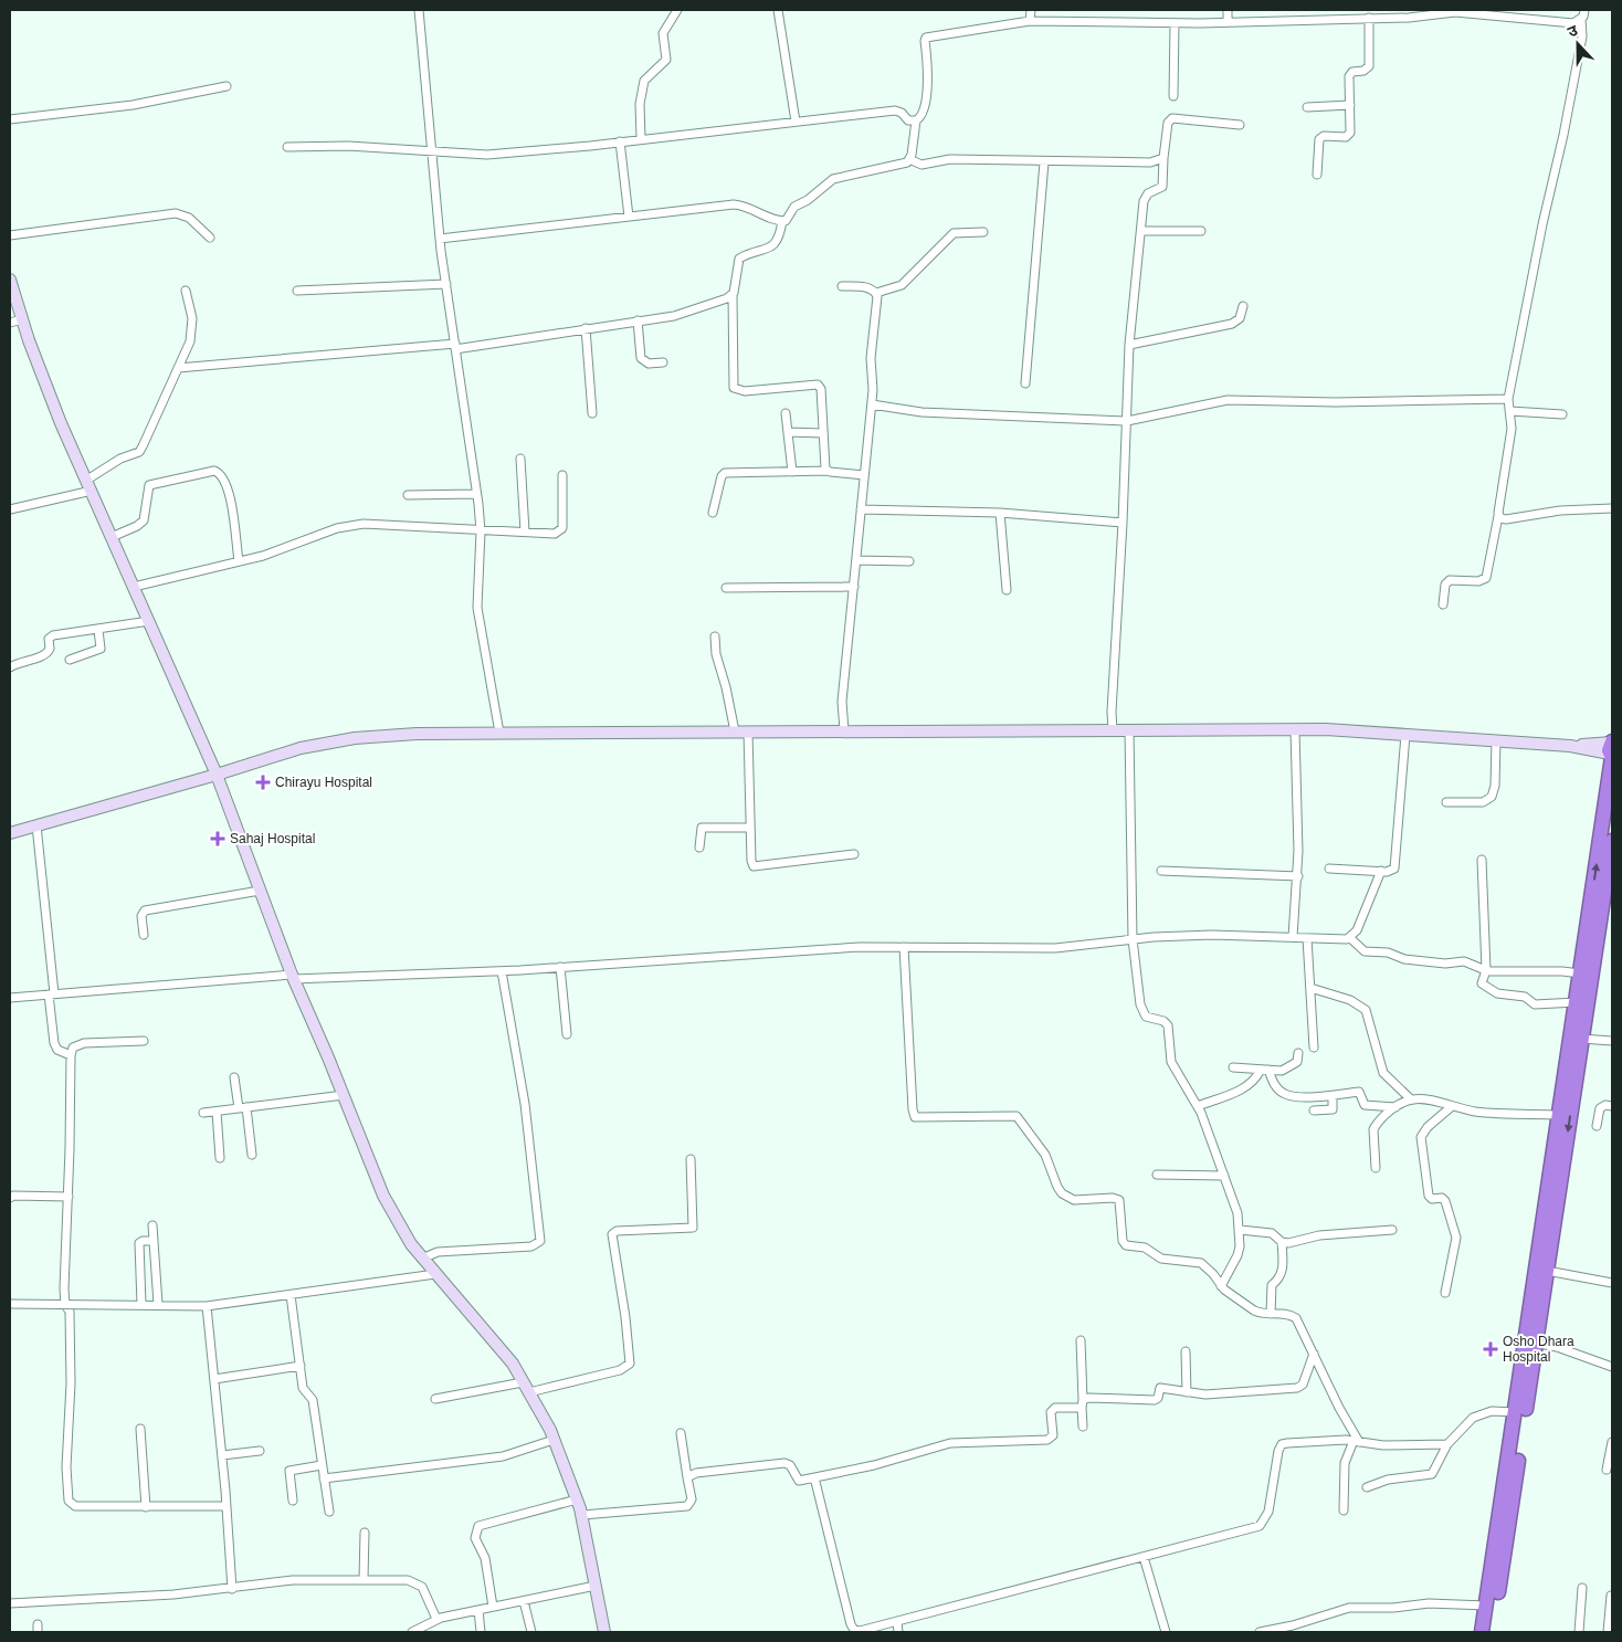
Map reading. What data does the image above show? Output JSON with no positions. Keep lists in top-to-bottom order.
{
  "places": {
    "health": ["Chirayu Hospital", "Sahaj Hospital", "Osho Dhara Hospital"]
  },
  "north": "top"
}
